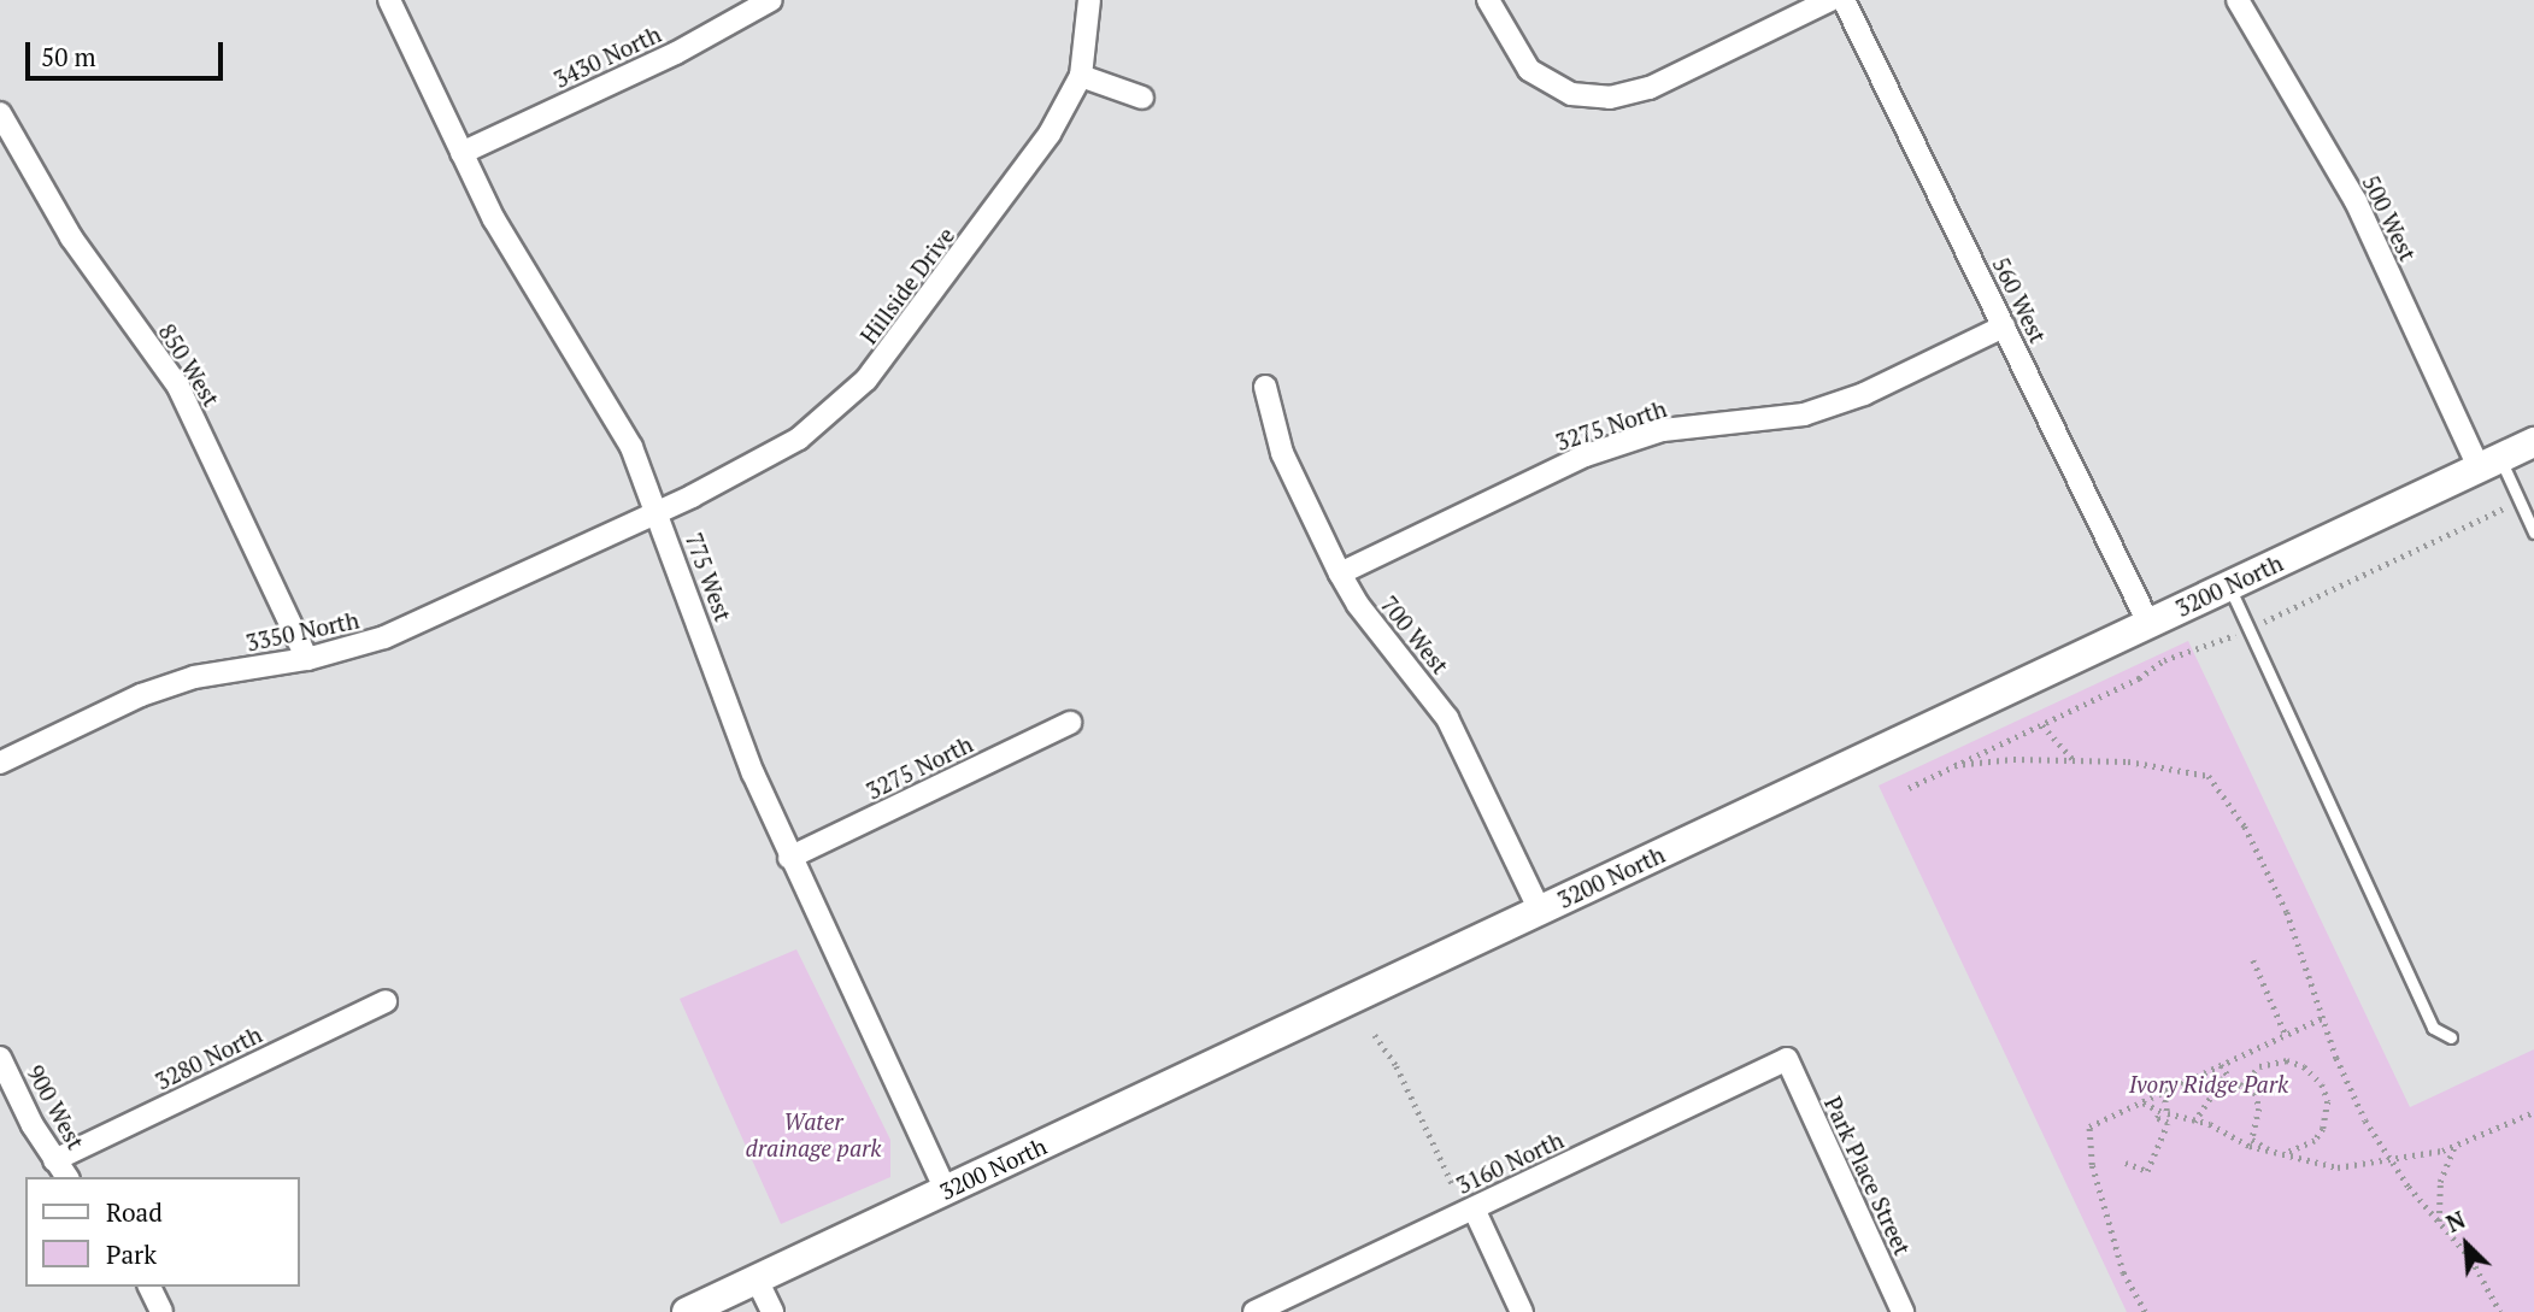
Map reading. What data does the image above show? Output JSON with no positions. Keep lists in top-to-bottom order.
{
  "streets": {
    "street": [
      "3430 North",
      "500 West",
      "Hillside Drive",
      "560 West",
      "850 West",
      "3275 North",
      "775 West",
      "3200 North",
      "3350 North",
      "700 West",
      "3280 North",
      "900 West",
      "3160 North",
      "Park Place Street"
    ]
  },
  "crossings": [
    ["3430 North", "775 West"],
    ["500 West", "3200 North"],
    ["Hillside Drive", "775 West"],
    ["Hillside Drive", "3350 North"],
    ["560 West", "3275 North"],
    ["560 West", "3200 North"],
    ["850 West", "3350 North"],
    ["3275 North", "775 West"],
    ["3275 North", "700 West"],
    ["775 West", "3200 North"],
    ["775 West", "3350 North"],
    ["3200 North", "700 West"],
    ["3280 North", "900 West"],
    ["3160 North", "Park Place Street"]
  ],
  "parks": ["Ivory Ridge Park", "Water drainage park"],
  "legend": ["Road", "Park"],
  "scale_bar": "50 m",
  "north": "top left"
}
